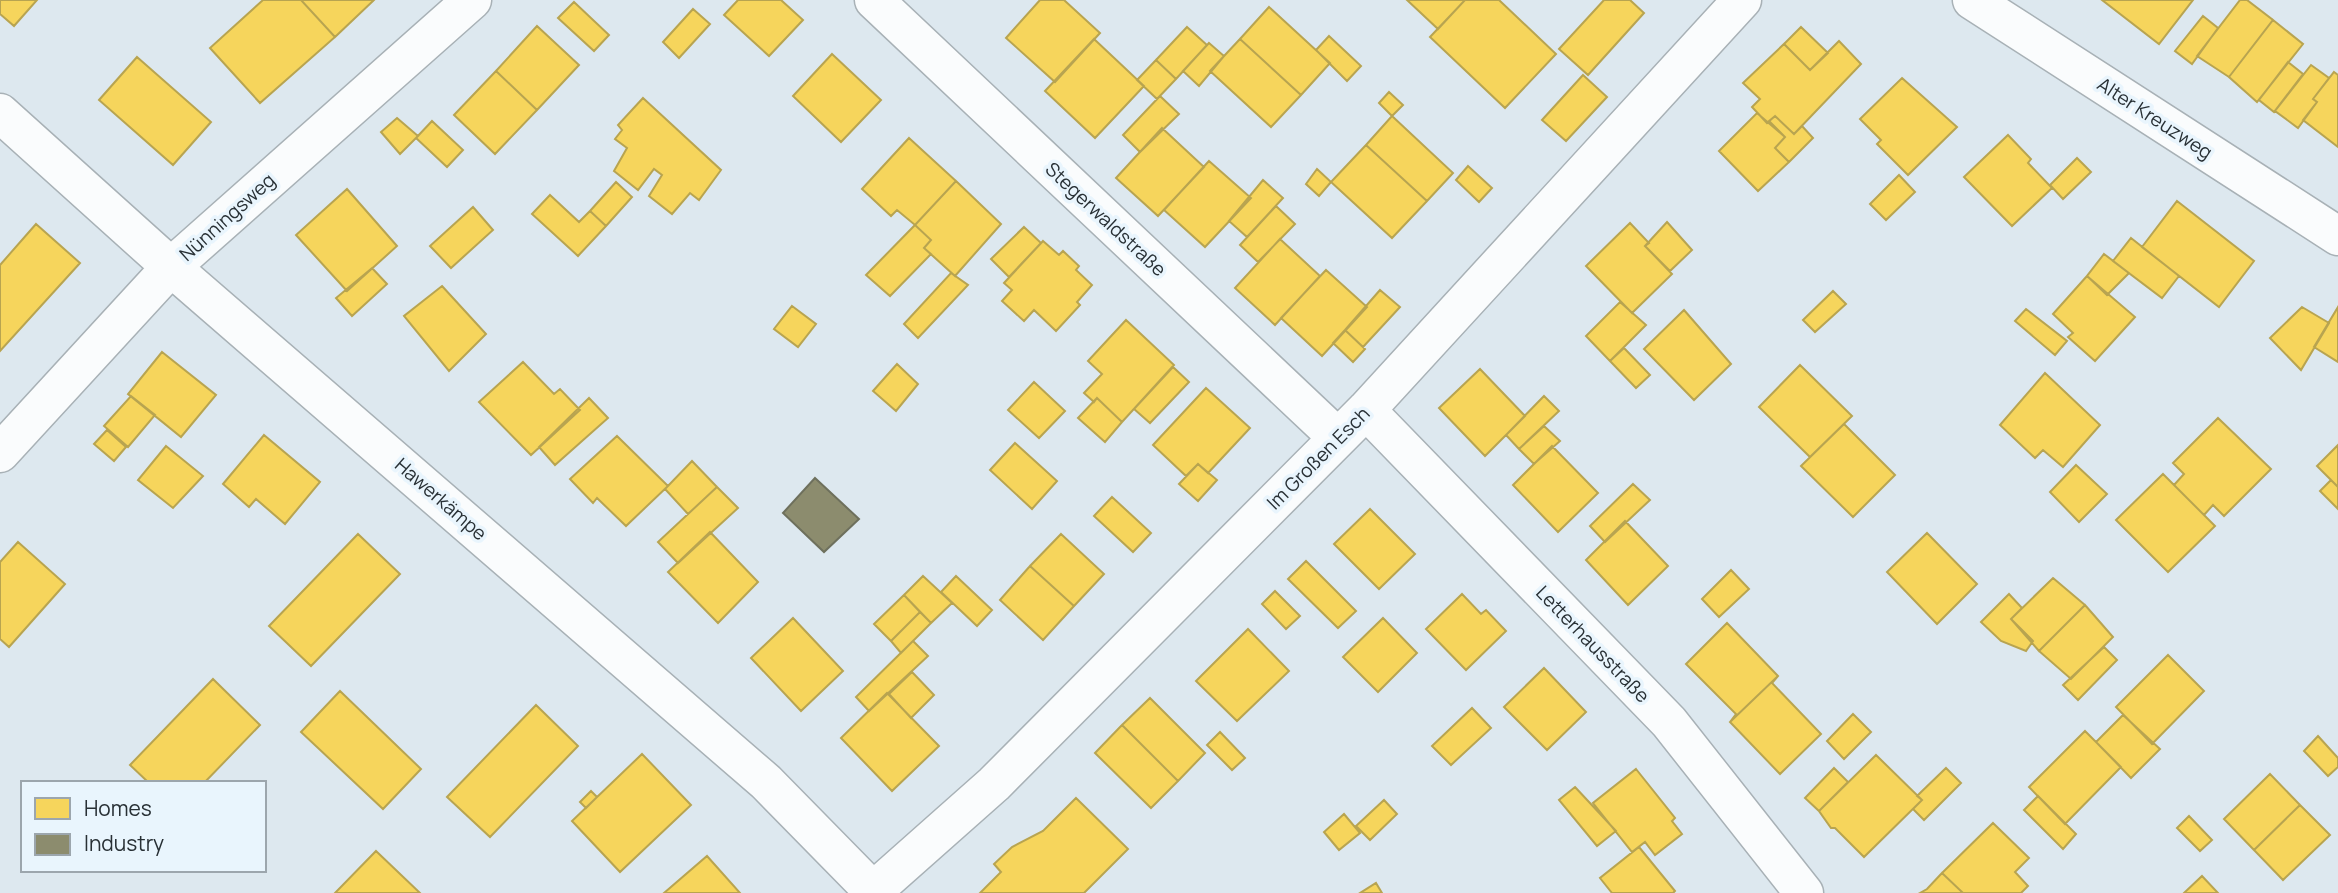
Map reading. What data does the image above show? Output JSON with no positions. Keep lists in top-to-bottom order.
{
  "streets": {
    "street": [
      "Alter Kreuzweg",
      "Nünningsweg",
      "Stegerwaldstraße",
      "Im Großen Esch",
      "Hawerkämpe",
      "Letterhausstraße"
    ]
  },
  "crossings": [
    ["Nünningsweg", "Hawerkämpe"],
    ["Stegerwaldstraße", "Im Großen Esch"],
    ["Im Großen Esch", "Hawerkämpe"],
    ["Im Großen Esch", "Letterhausstraße"]
  ],
  "legend": ["Homes", "Industry"]
}
